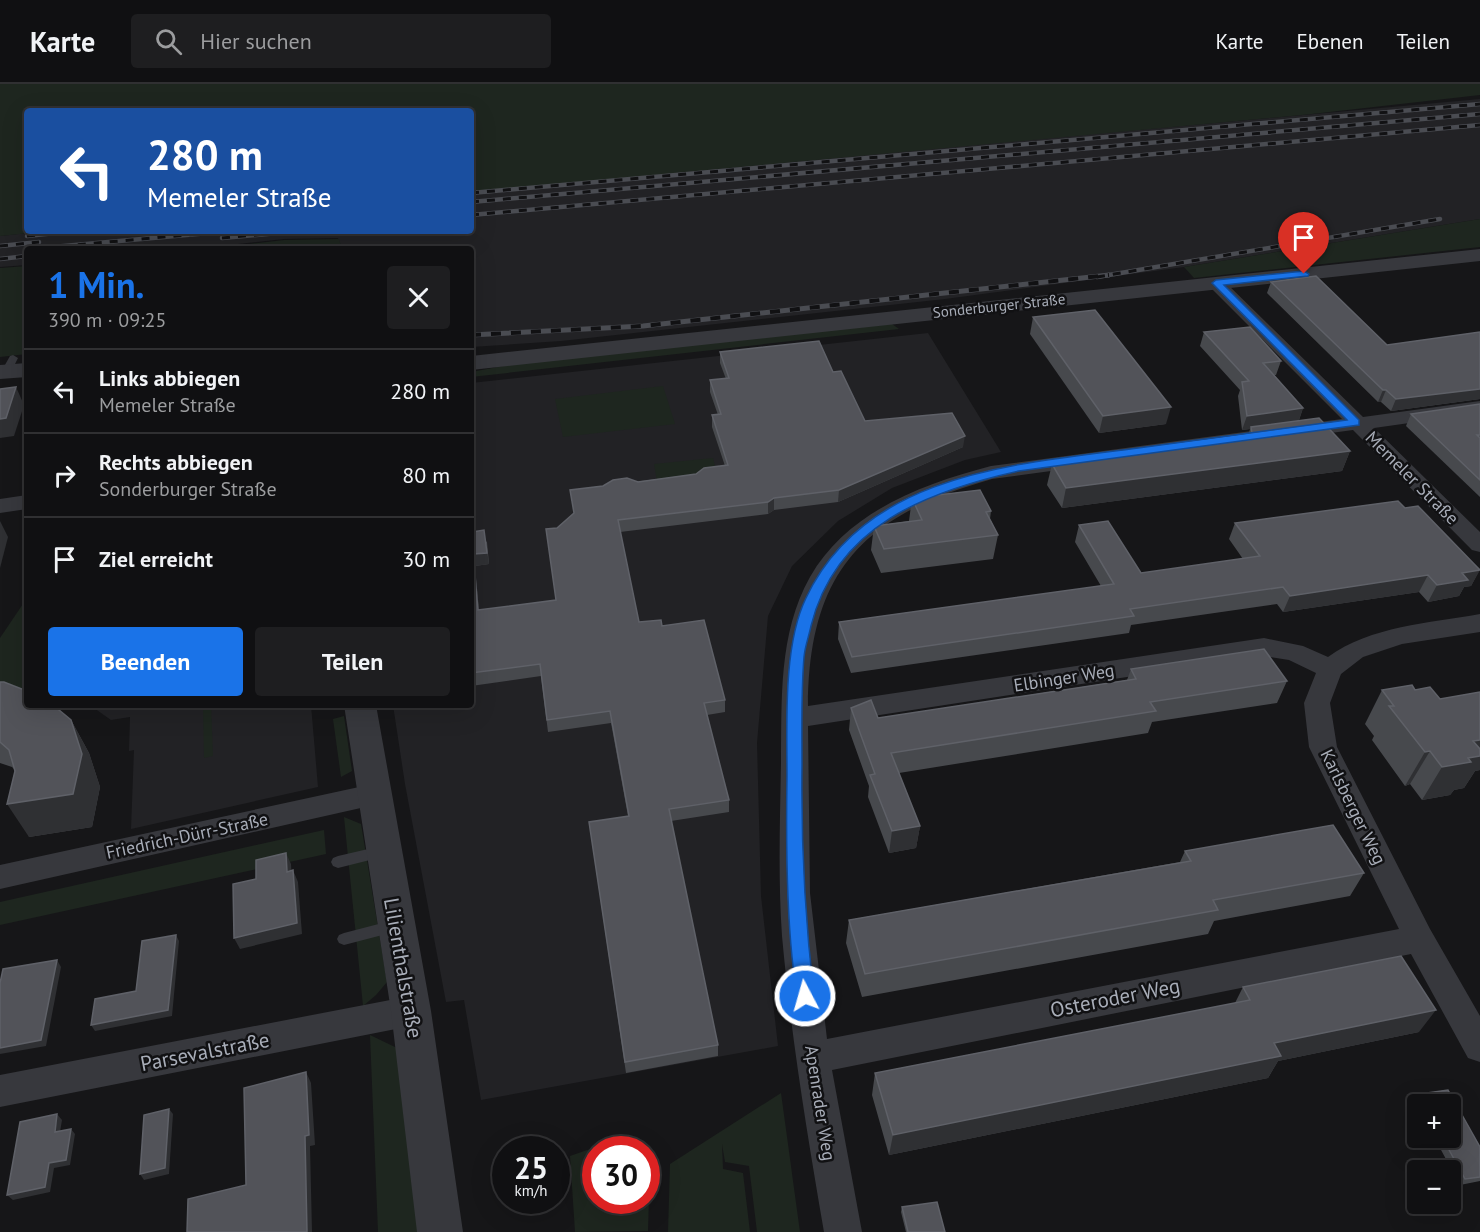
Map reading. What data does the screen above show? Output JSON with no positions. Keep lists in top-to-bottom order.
{
  "streets": {
    "street": [
      "Sonderburger Straße",
      "Memeler Straße",
      "Elbinger Weg",
      "Karlsberger Weg",
      "Friedrich-Dürr-Straße",
      "Lilienthalstraße",
      "Osteroder Weg",
      "Parsevalstraße",
      "Apenrader Weg"
    ]
  },
  "crossings": [
    ["Sonderburger Straße", "Memeler Straße"],
    ["Memeler Straße", "Apenrader Weg"],
    ["Elbinger Weg", "Karlsberger Weg"],
    ["Elbinger Weg", "Apenrader Weg"],
    ["Karlsberger Weg", "Osteroder Weg"],
    ["Friedrich-Dürr-Straße", "Lilienthalstraße"],
    ["Lilienthalstraße", "Parsevalstraße"],
    ["Osteroder Weg", "Apenrader Weg"]
  ],
  "page": {
    "header": "Karte",
    "search": "Hier suchen",
    "nav": ["Karte", "Ebenen", "Teilen"],
    "turn": ["280 m", "Memeler Straße"],
    "heading": ["1 Min.", "390 m · 09:25"],
    "list": [
      {
        "name": "Links abbiegen",
        "note": "Memeler Straße",
        "value": "280 m"
      },
      {
        "name": "Rechts abbiegen",
        "note": "Sonderburger Straße",
        "value": "80 m"
      },
      {
        "name": "Ziel erreicht",
        "value": "30 m"
      }
    ],
    "buttons": ["Beenden", "Teilen"],
    "map_buttons": ["+", "−"],
    "speed": "25 km/h",
    "limit": "30"
  }
}
